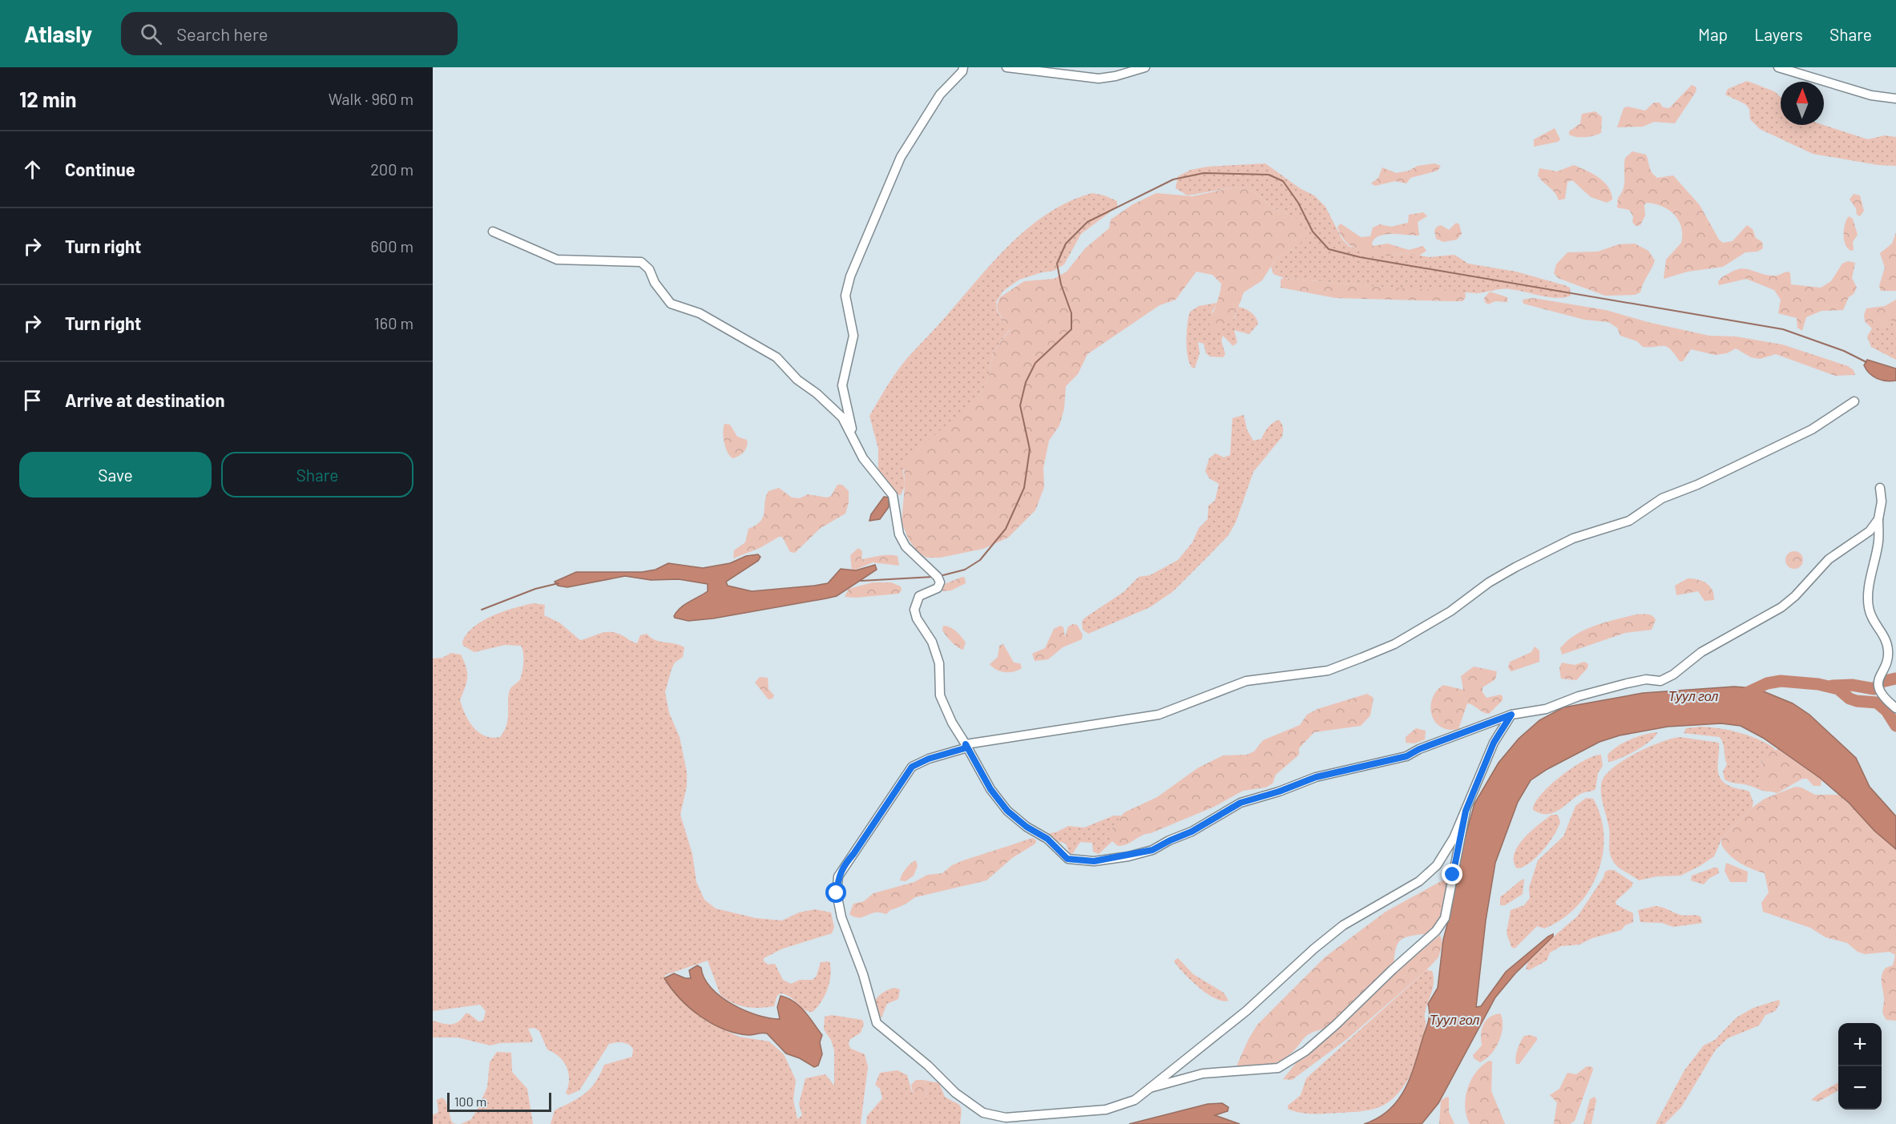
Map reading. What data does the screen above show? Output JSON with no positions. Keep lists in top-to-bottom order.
{
  "water": ["Туул гол"],
  "scale_bar": "100 m",
  "north": "top",
  "page": {
    "header": "Atlasly",
    "search": "Search here",
    "nav": ["Map", "Layers", "Share"],
    "heading": ["12 min", "Walk · 960 m"],
    "list": [
      ["Continue", "200 m"],
      ["Turn right", "600 m"],
      ["Turn right", "160 m"],
      "Arrive at destination"
    ],
    "buttons": ["Save", "Share"],
    "map_buttons": ["+", "−"],
    "scale": "100 m"
  }
}
